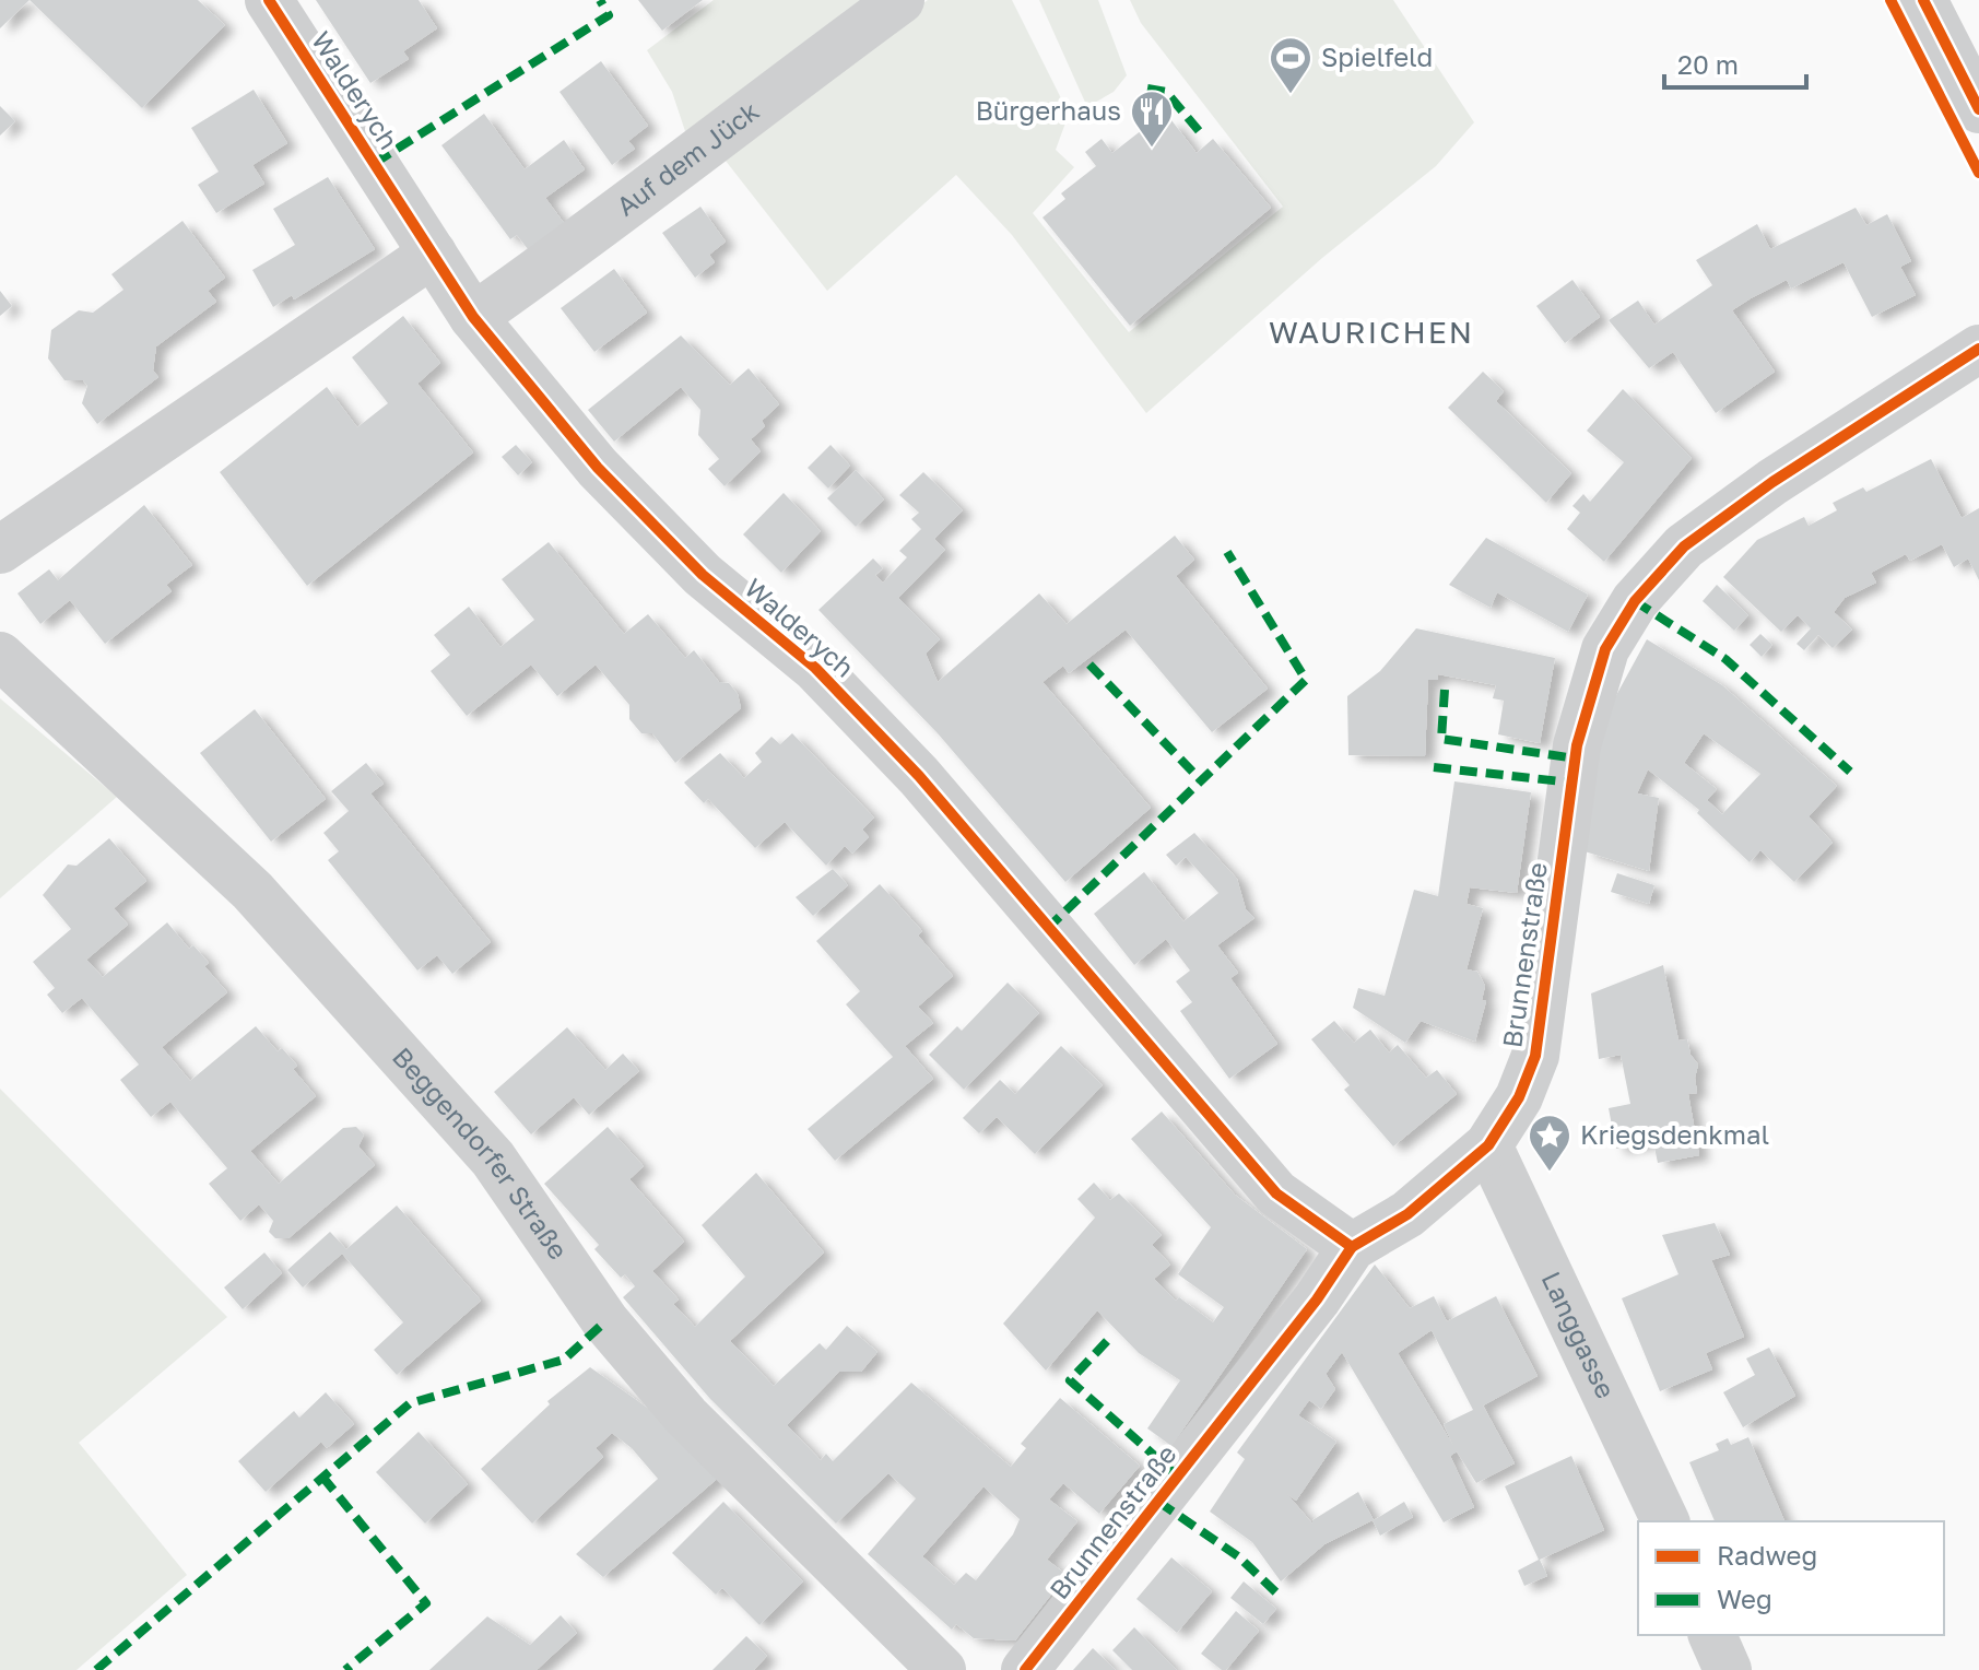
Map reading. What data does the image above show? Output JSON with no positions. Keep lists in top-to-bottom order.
{
  "streets": {
    "street": [
      "Walderych",
      "Auf dem Jück",
      "Brunnenstraße",
      "Beggendorfer Straße",
      "Langgasse"
    ]
  },
  "crossings": [
    ["Walderych", "Auf dem Jück"],
    ["Walderych", "Brunnenstraße"],
    ["Brunnenstraße", "Langgasse"]
  ],
  "districts": ["WAURICHEN"],
  "places": {
    "sports": ["Spielfeld"],
    "restaurant": ["Bürgerhaus"],
    "place": ["Kriegsdenkmal"]
  },
  "legend": ["Radweg", "Weg"],
  "scale_bar": "20 m"
}
